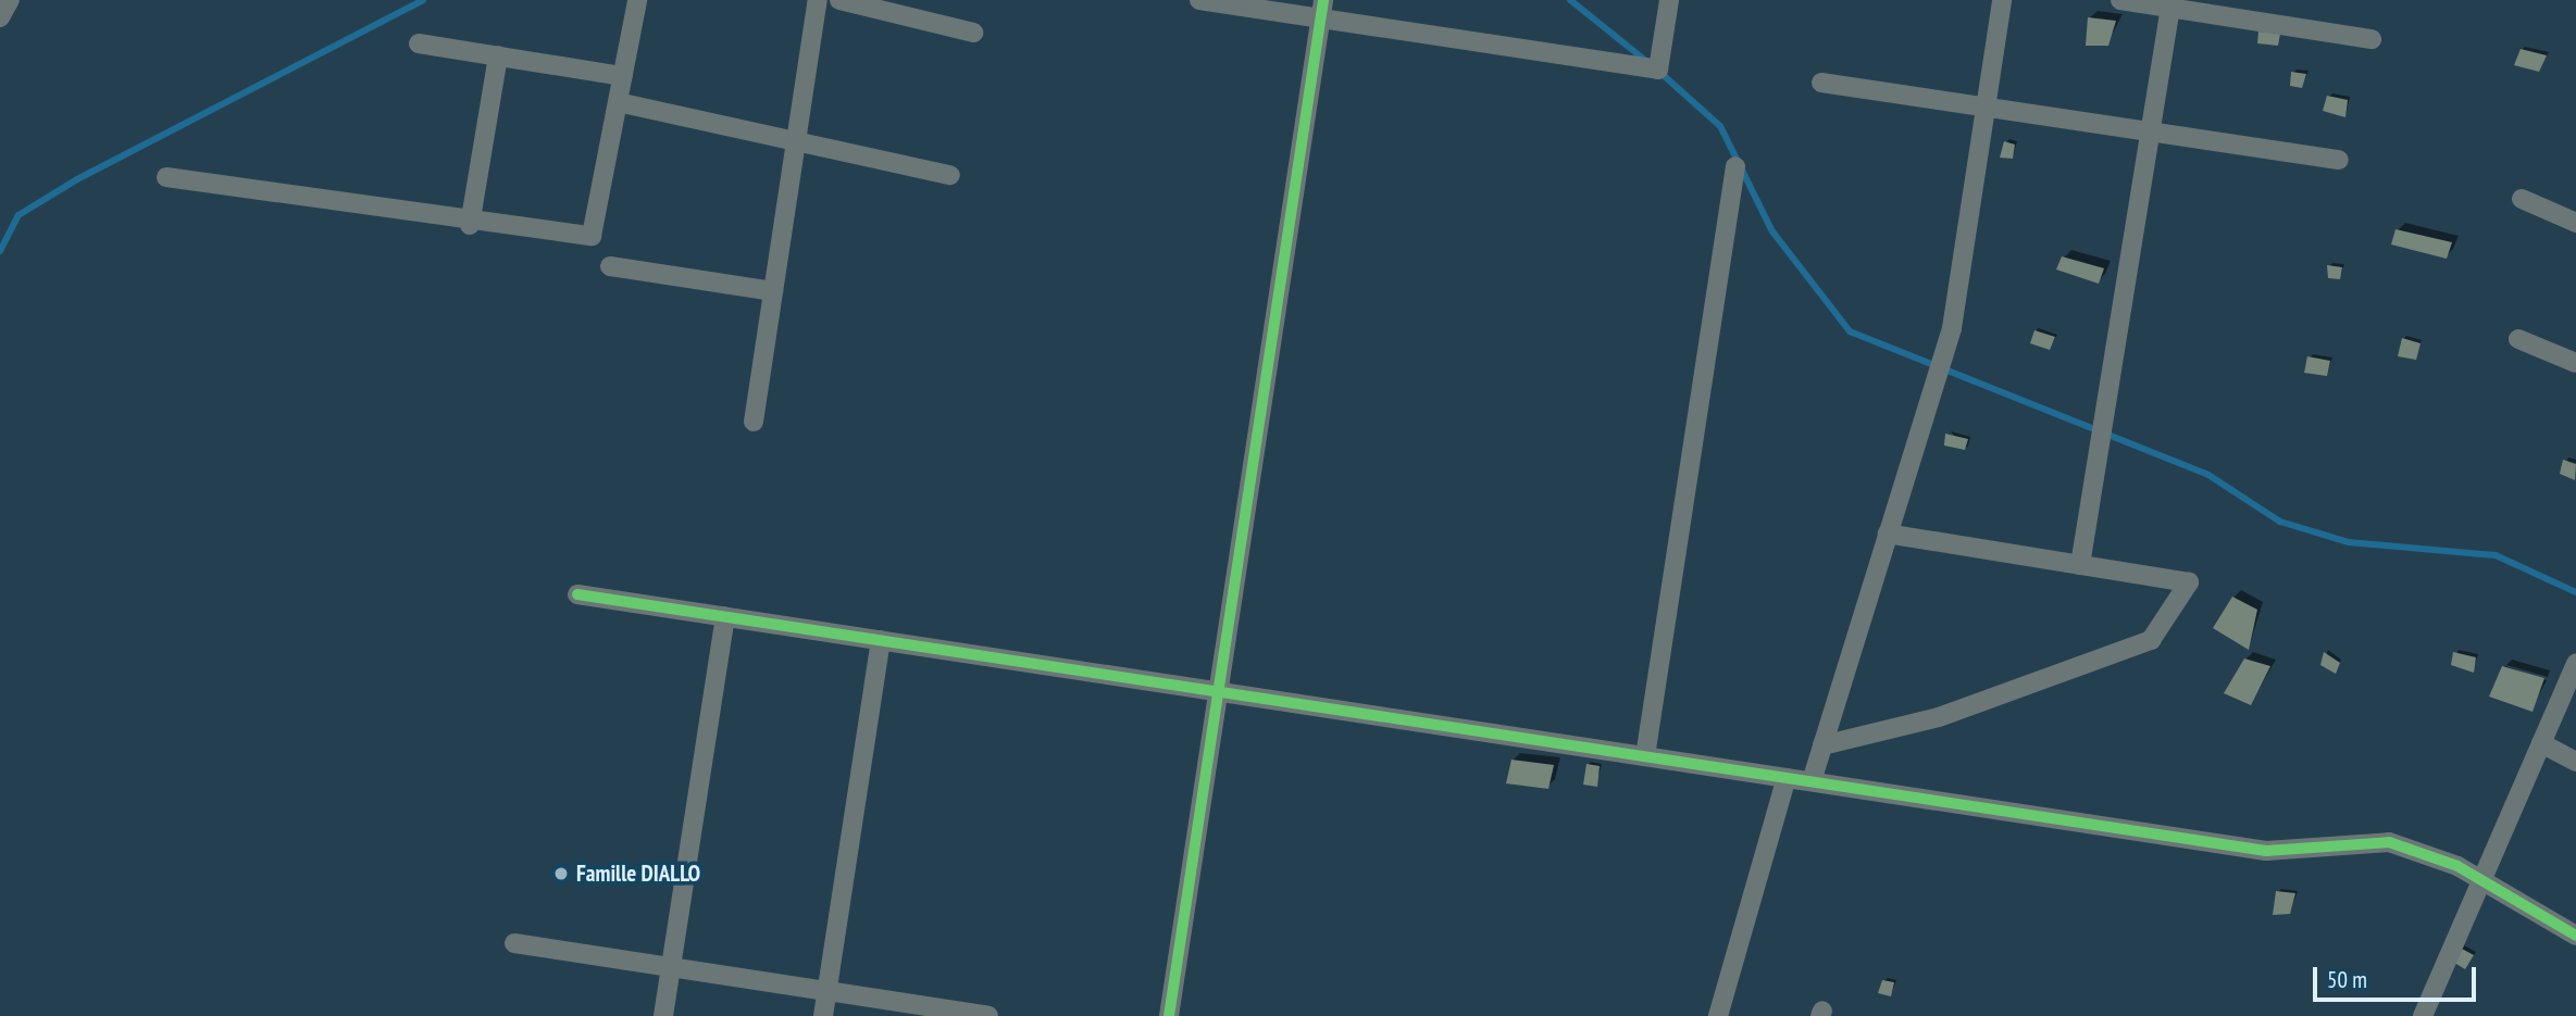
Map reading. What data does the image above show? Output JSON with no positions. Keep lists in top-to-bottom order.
{
  "places": ["Famille DIALLO"],
  "scale_bar": "50 m"
}
